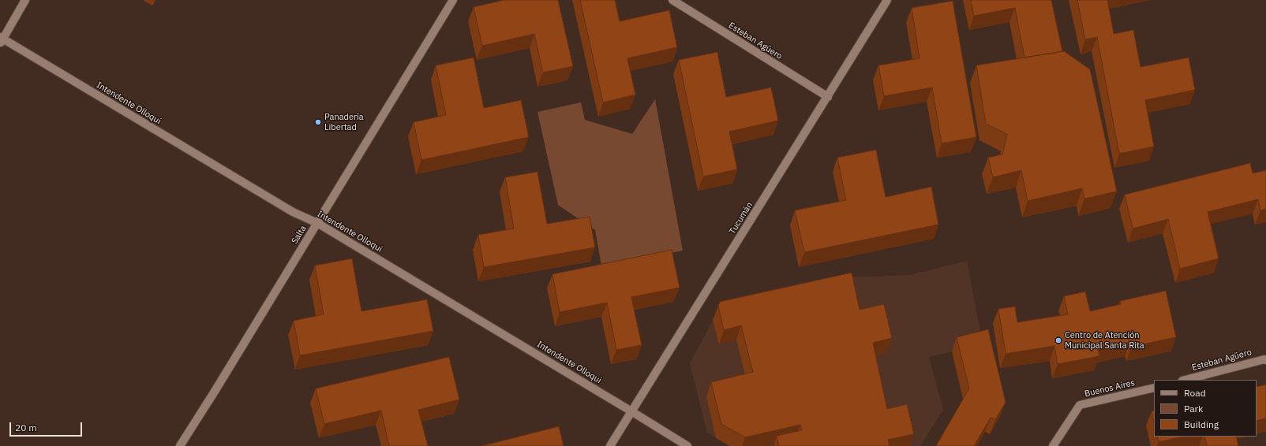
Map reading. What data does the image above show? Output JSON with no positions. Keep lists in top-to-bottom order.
{
  "streets": {
    "street": [
      "Esteban Agüero",
      "Intendente Olloqui",
      "Tucumán",
      "Salta",
      "Buenos Aires"
    ]
  },
  "crossings": [
    ["Esteban Agüero", "Tucumán"],
    ["Intendente Olloqui", "Tucumán"],
    ["Intendente Olloqui", "Salta"]
  ],
  "places": ["Panadería Libertad", "Centro de Atención Municipal Santa Rita"],
  "legend": ["Road", "Park", "Building"],
  "scale_bar": "20 m"
}
